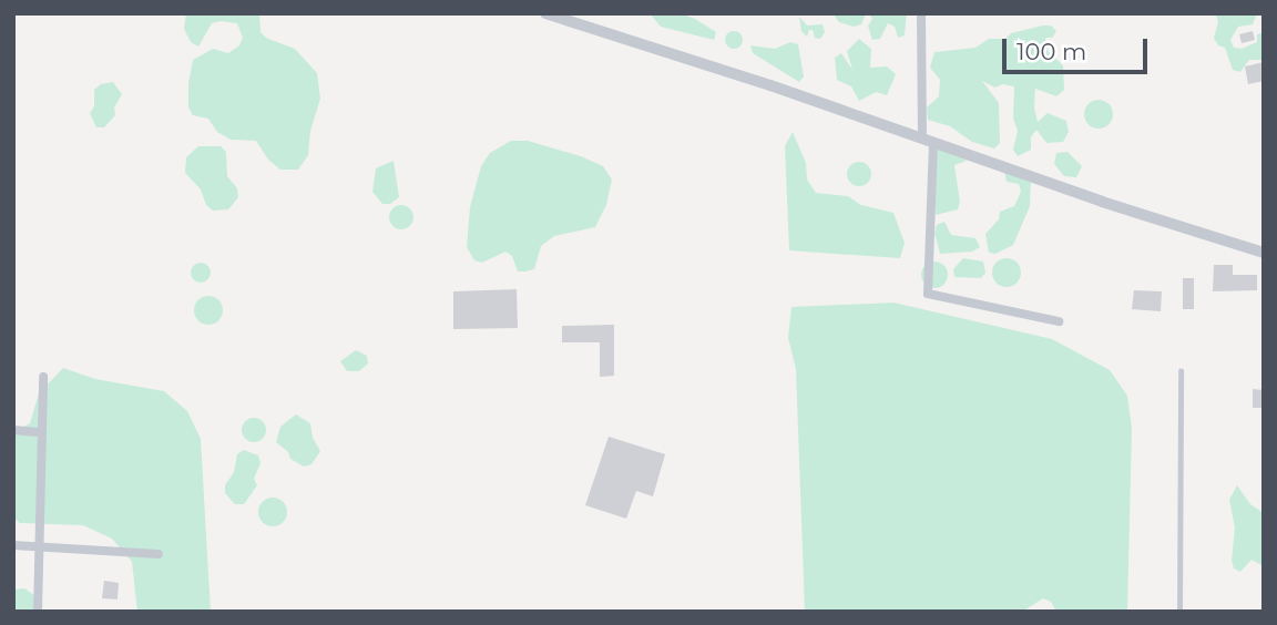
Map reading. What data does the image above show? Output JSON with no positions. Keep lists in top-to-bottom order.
{
  "scale_bar": "100 m"
}
